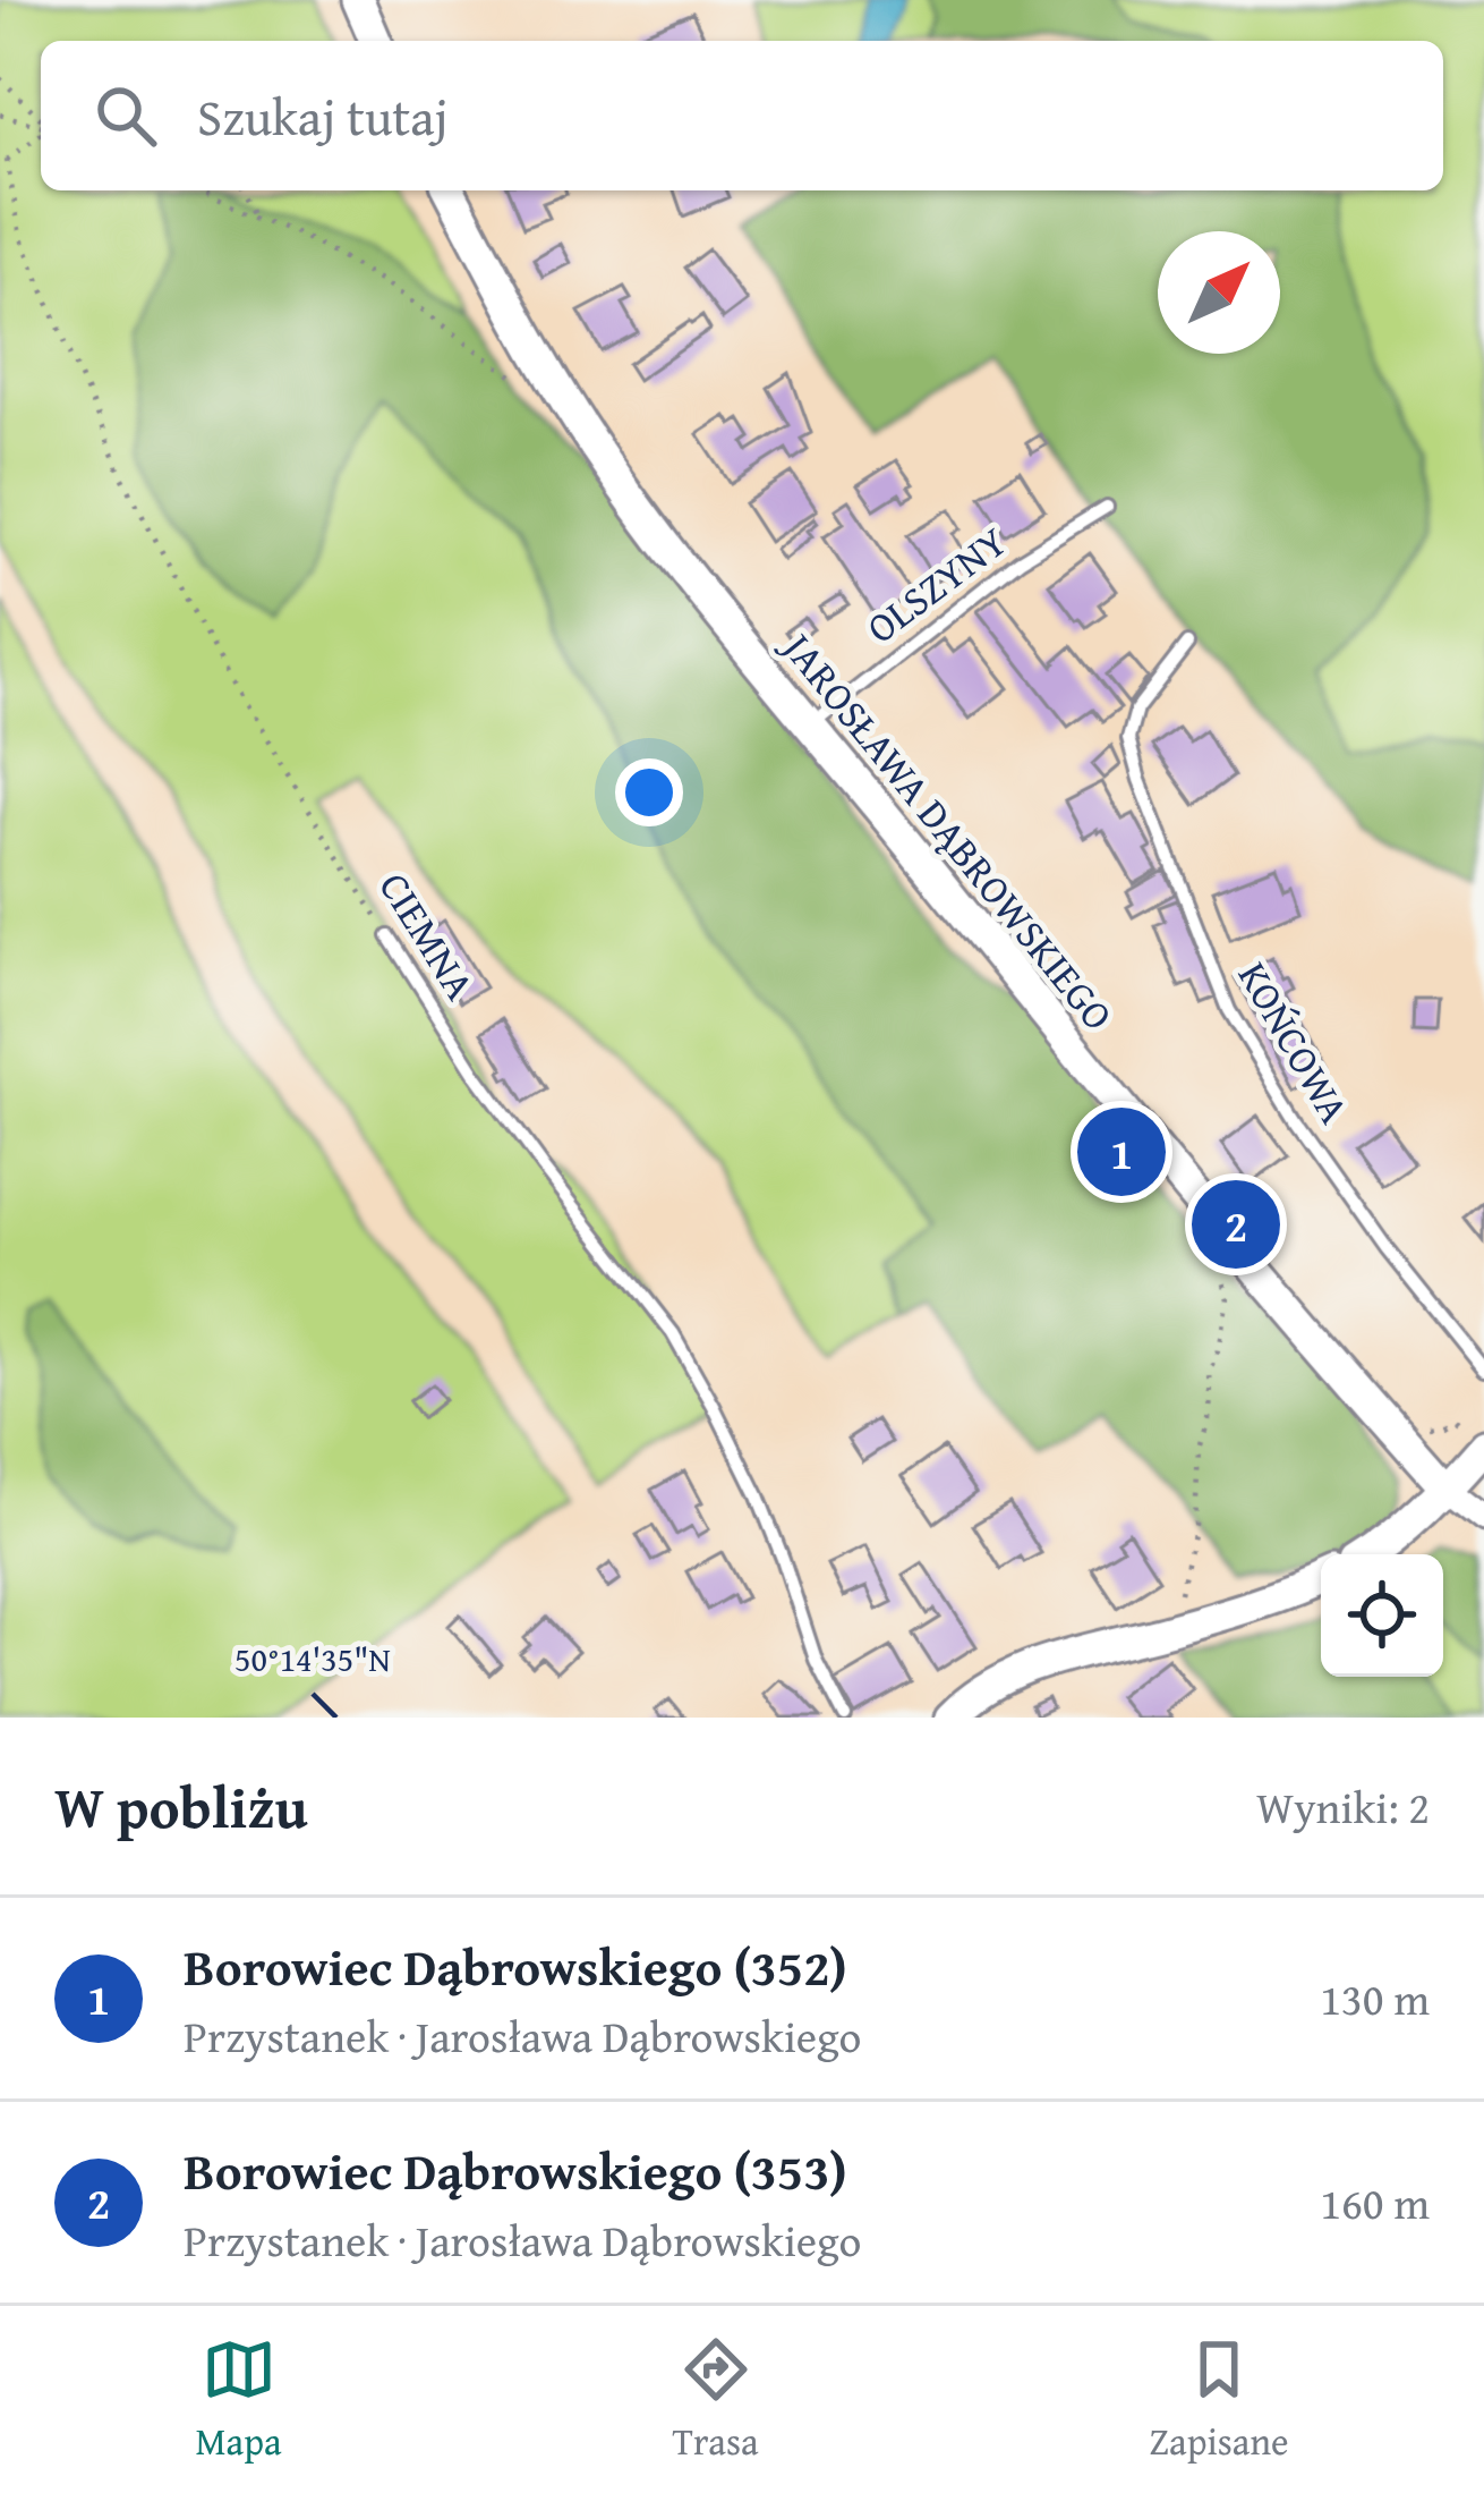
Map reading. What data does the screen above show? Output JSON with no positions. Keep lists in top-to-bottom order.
{
  "streets": {
    "street": ["JAROSŁAWA DĄBROWSKIEGO"],
    "lane": ["OLSZYNY", "CIEMNA", "KOŃCOWA"]
  },
  "crossings": [
    ["OLSZYNY", "JAROSŁAWA DĄBROWSKIEGO"]
  ],
  "north": "top right",
  "page": {
    "search": "Szukaj tutaj",
    "pins": ["1", "2"],
    "heading": ["W pobliżu", "Wyniki: 2"],
    "list": [
      {
        "mark": "1",
        "name": "Borowiec Dąbrowskiego (352)",
        "note": "Przystanek · Jarosława Dąbrowskiego",
        "value": "130 m"
      },
      {
        "mark": "2",
        "name": "Borowiec Dąbrowskiego (353)",
        "note": "Przystanek · Jarosława Dąbrowskiego",
        "value": "160 m"
      }
    ],
    "nav": ["Mapa", "Trasa", "Zapisane"]
  },
  "coordinates": ["50°14'35\"N"]
}
